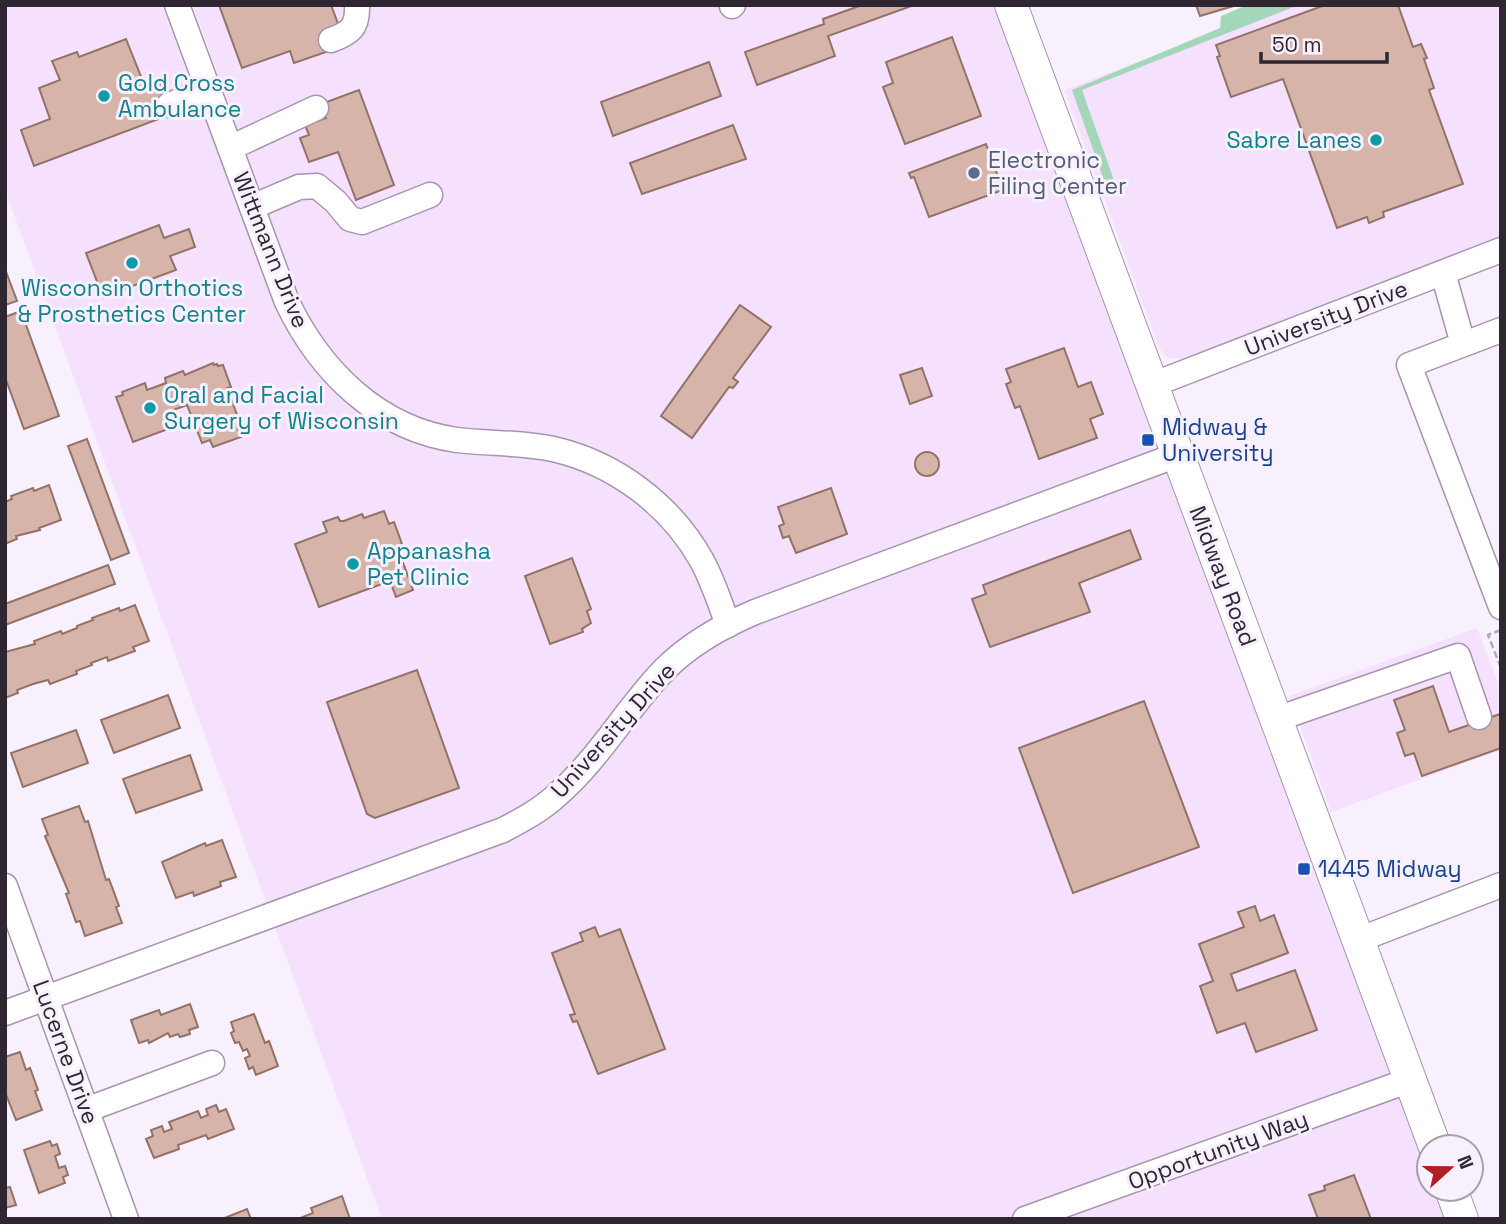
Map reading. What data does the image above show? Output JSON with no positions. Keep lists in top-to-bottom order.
{
  "streets": {
    "main road": ["Midway Road"],
    "street": [
      "Wittmann Drive",
      "University Drive",
      "Lucerne Drive",
      "Opportunity Way"
    ]
  },
  "crossings": [
    ["Wittmann Drive", "University Drive"],
    ["University Drive", "Midway Road"],
    ["University Drive", "Lucerne Drive"],
    ["Midway Road", "Opportunity Way"]
  ],
  "places": {
    "other": [
      "Gold Cross Ambulance",
      "Sabre Lanes",
      "Electronic Filing Center",
      "Wisconsin Orthotics & Prosthetics Center",
      "Oral and Facial Surgery of Wisconsin",
      "Appanasha Pet Clinic"
    ],
    "transit": ["Midway & University", "1445 Midway"]
  },
  "scale_bar": "50 m",
  "north": "right"
}
